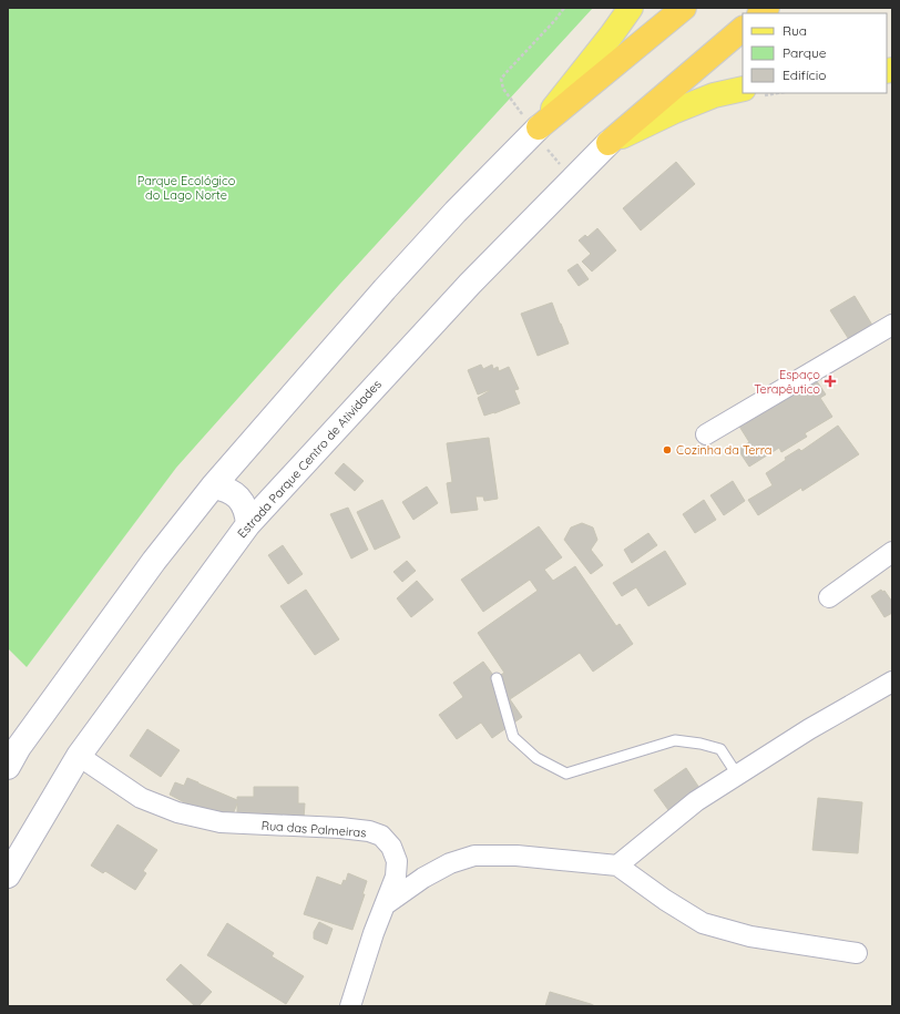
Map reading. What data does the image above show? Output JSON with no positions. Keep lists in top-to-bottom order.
{
  "streets": {
    "main road": ["Estrada Parque Centro de Atividades"],
    "street": ["Rua das Palmeiras"]
  },
  "crossings": [
    ["Estrada Parque Centro de Atividades", "Rua das Palmeiras"]
  ],
  "parks": ["Parque Ecológico do Lago Norte"],
  "places": {
    "health": ["Espaço Terapêutico"],
    "other": ["Cozinha da Terra"]
  },
  "legend": ["Rua", "Parque", "Edifício"]
}
